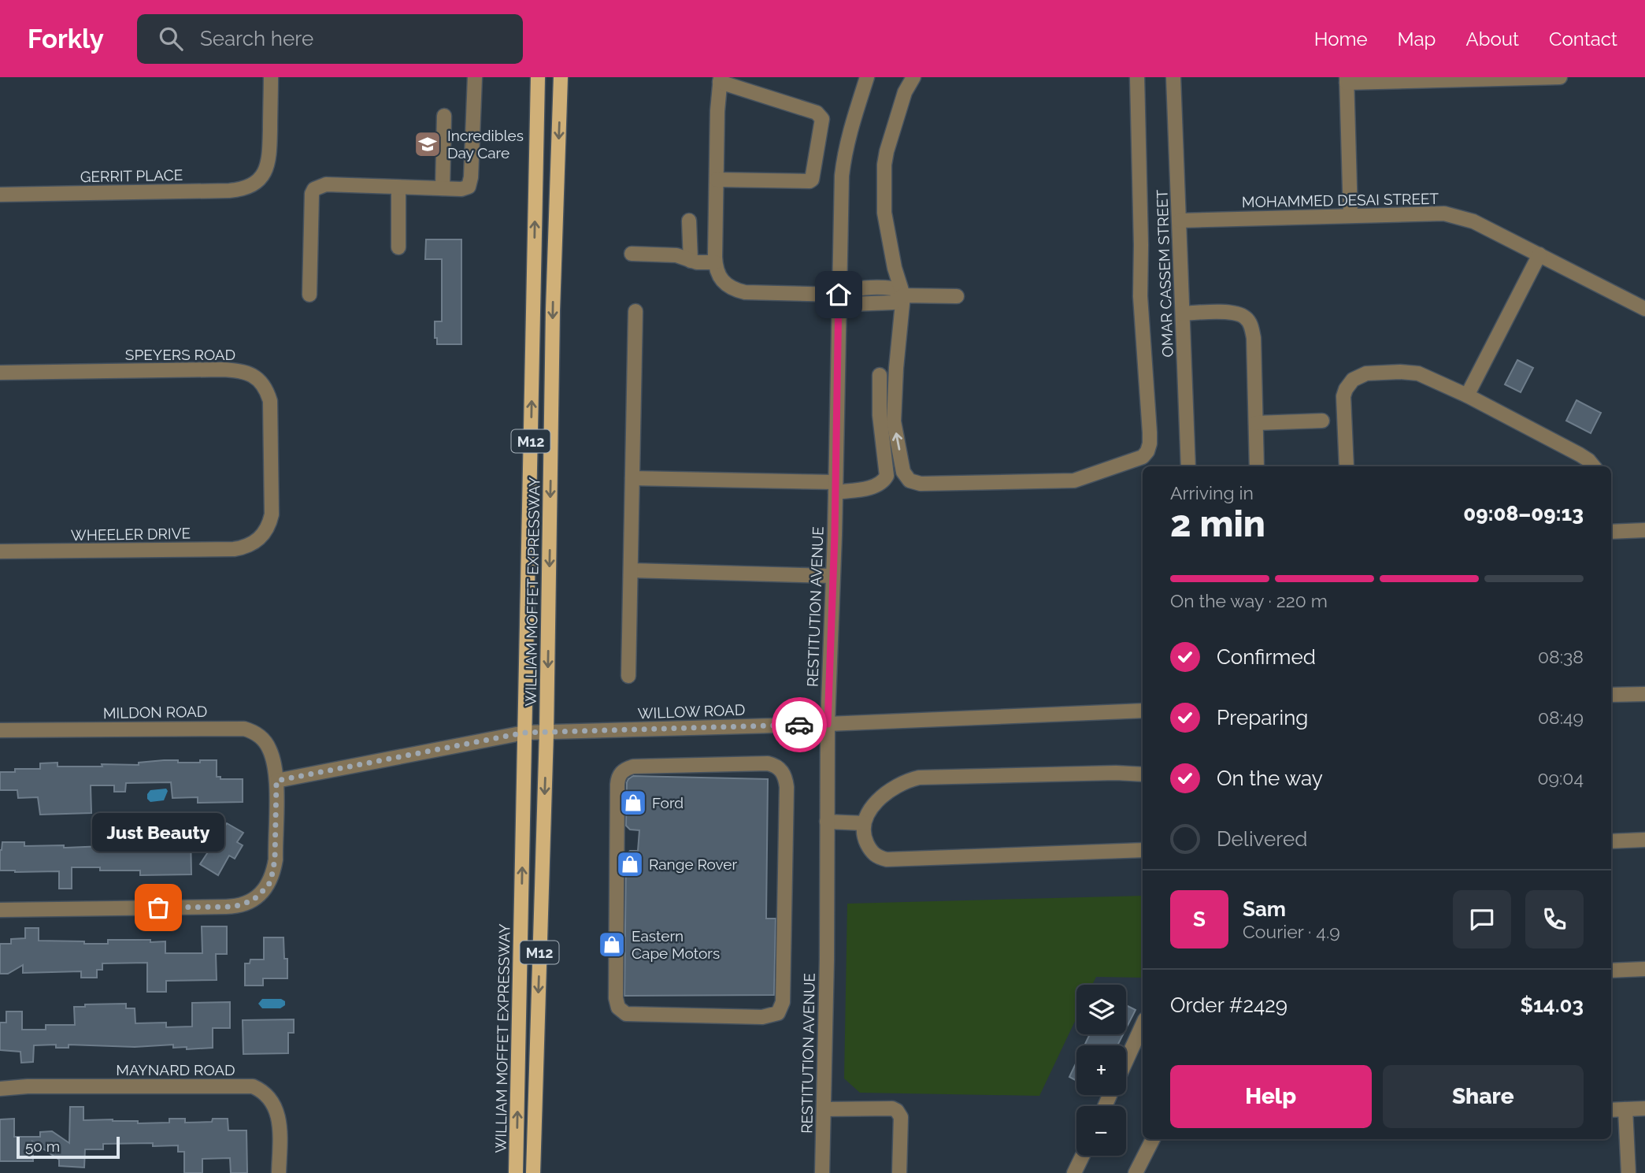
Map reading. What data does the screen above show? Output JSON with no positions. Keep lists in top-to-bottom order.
{
  "streets": {
    "main road": ["M12", "WILLIAM MOFFET EXPRESSWAY"],
    "street": [
      "GERRIT PLACE",
      "MOHAMMED DESAI STREET",
      "OMAR CASSEM STREET",
      "SPEYERS ROAD",
      "WHEELER DRIVE",
      "RESTITUTION AVENUE",
      "WILLOW ROAD",
      "MILDON ROAD",
      "MAYNARD ROAD"
    ]
  },
  "crossings": [
    ["MOHAMMED DESAI STREET", "OMAR CASSEM STREET"],
    ["SPEYERS ROAD", "WHEELER DRIVE"],
    ["WILLIAM MOFFET EXPRESSWAY", "WILLOW ROAD"],
    ["RESTITUTION AVENUE", "WILLOW ROAD"],
    ["WILLOW ROAD", "MILDON ROAD"]
  ],
  "places": {
    "school or university": ["Incredibles Day Care"],
    "shop": ["Ford", "Range Rover", "Eastern Cape Motors"],
    "other": ["Just Beauty"]
  },
  "scale_bar": "50 m",
  "page": {
    "header": "Forkly",
    "search": "Search here",
    "nav": [
      "Home",
      "Map",
      "About",
      "Contact"
    ],
    "heading": ["2 min", "Arriving in", "09:08–09:13"],
    "panel": [
      "Sam",
      "Courier · 4.9",
      "Order #2429",
      "$14.03"
    ],
    "bar": "On the way · 220 m",
    "list": [
      ["Confirmed", "08:38"],
      ["Preparing", "08:49"],
      ["On the way", "09:04"],
      "Delivered"
    ],
    "bubble": "Just Beauty",
    "round": "S",
    "map_buttons": ["+", "−"],
    "buttons": ["Help", "Share"],
    "scale": "50 m"
  }
}
